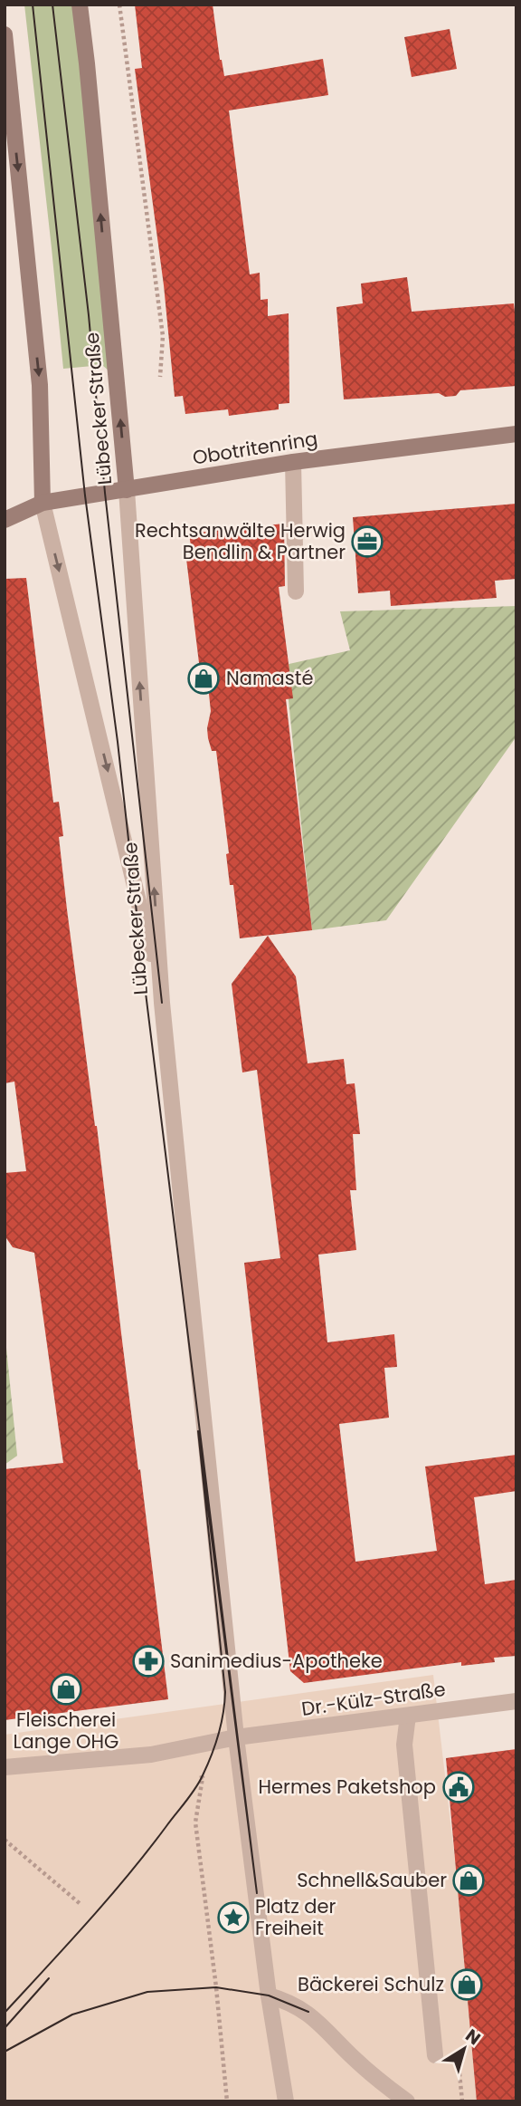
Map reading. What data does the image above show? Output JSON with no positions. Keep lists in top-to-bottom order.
{
  "streets": {
    "street": ["Lübecker Straße", "Obotritenring", "Dr.-Külz-Straße"]
  },
  "crossings": [
    ["Lübecker Straße", "Obotritenring"]
  ],
  "places": {
    "office": ["Rechtsanwälte Herwig Bendlin & Partner"],
    "shop": [
      "Namasté",
      "Fleischerei Lange OHG",
      "Schnell&Sauber",
      "Bäckerei Schulz"
    ],
    "pharmacy": ["Sanimedius-Apotheke"],
    "public building": ["Hermes Paketshop"],
    "place": ["Platz der Freiheit"]
  },
  "north": "top right"
}
